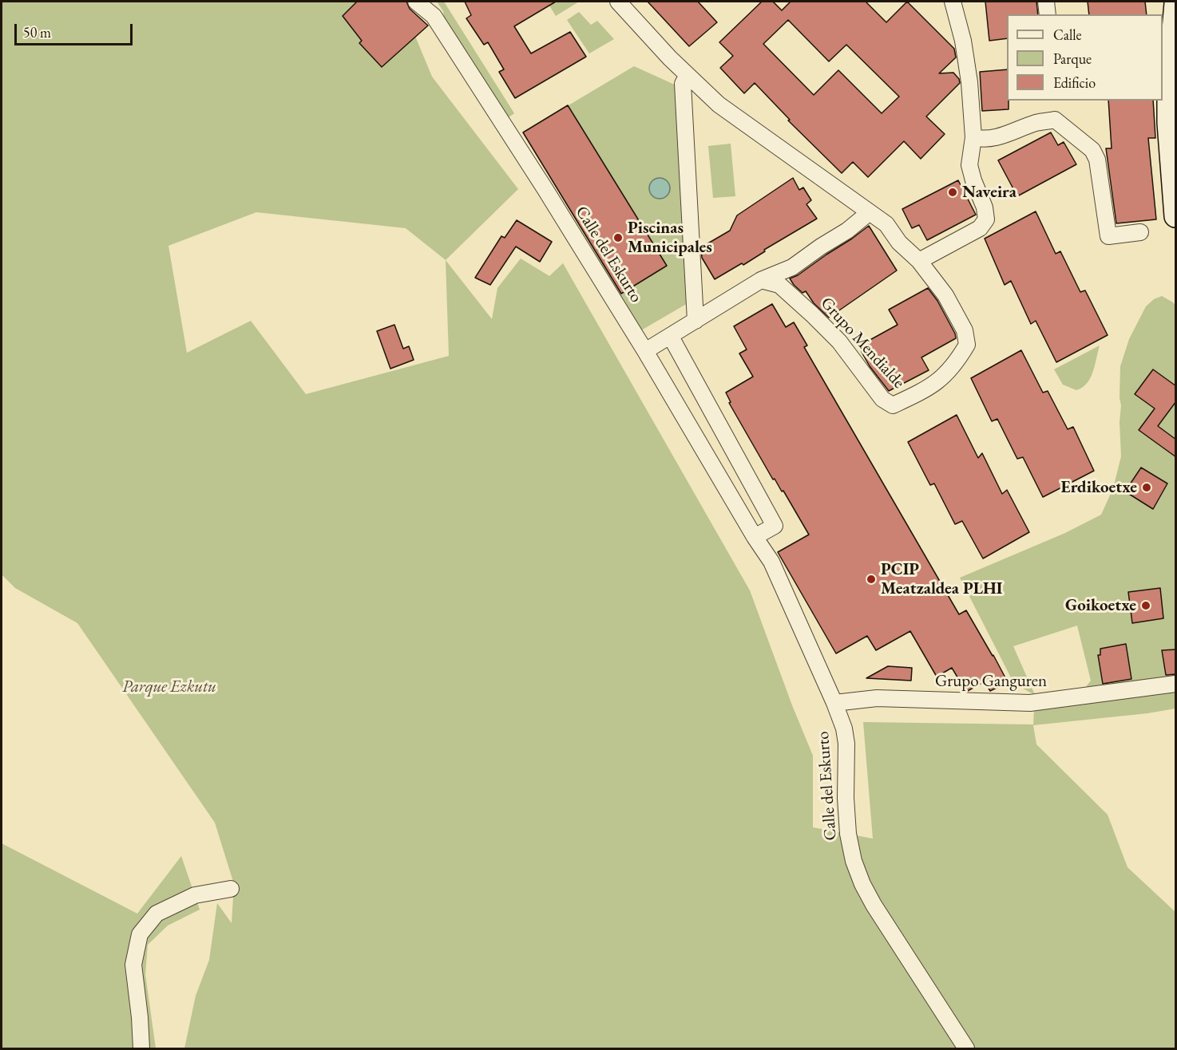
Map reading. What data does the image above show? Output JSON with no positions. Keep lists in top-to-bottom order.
{
  "streets": {
    "street": ["Calle del Eskurto", "Grupo Mendialde", "Grupo Ganguren"]
  },
  "crossings": [
    ["Calle del Eskurto", "Grupo Ganguren"]
  ],
  "parks": ["Parque Ezkutu"],
  "places": [
    "Naveira",
    "Piscinas Municipales",
    "Erdikoetxe",
    "PCIP Meatzaldea PLHI",
    "Goikoetxe"
  ],
  "legend": ["Calle", "Parque", "Edificio"],
  "scale_bar": "50 m"
}
